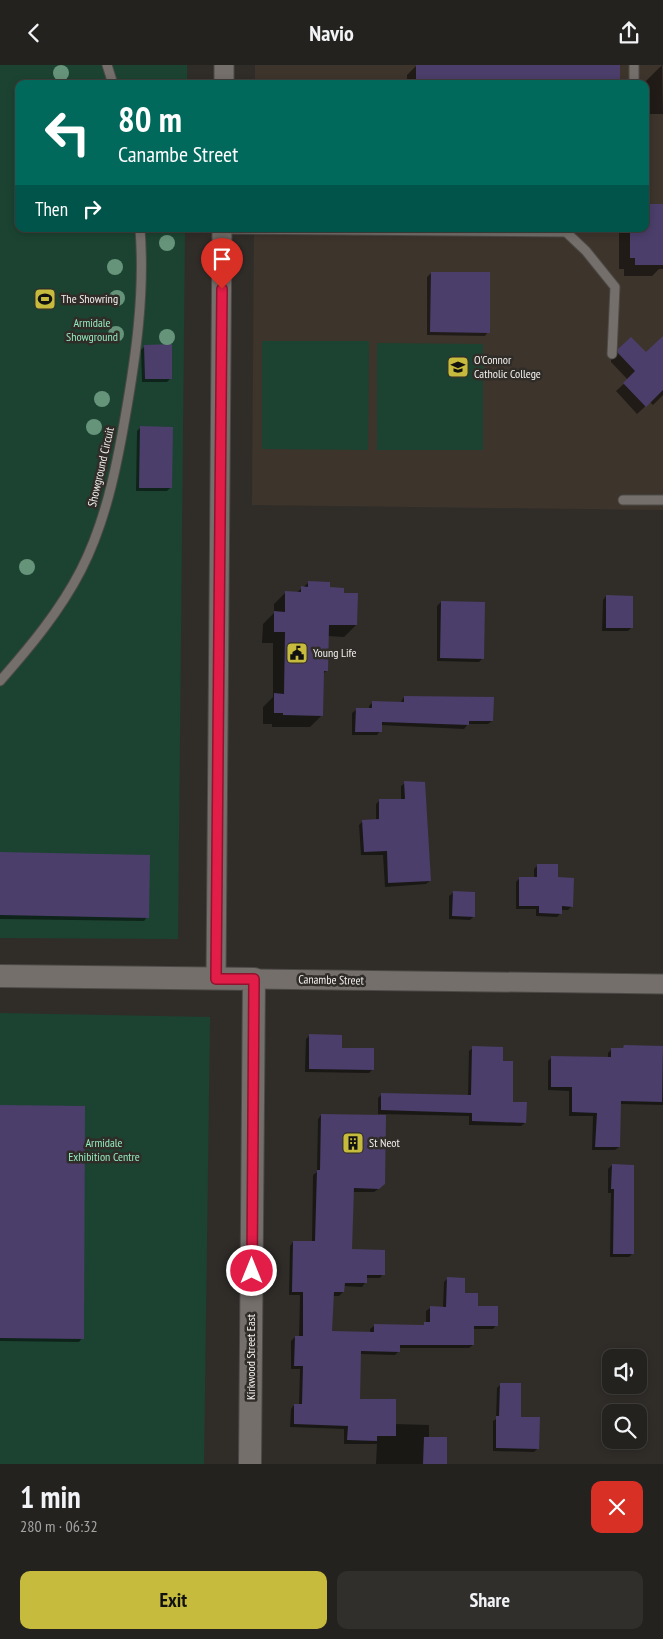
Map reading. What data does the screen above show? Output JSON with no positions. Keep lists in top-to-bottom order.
{
  "streets": {
    "street": ["Canambe Street", "Kirkwood Street East"],
    "lane": ["Showground Circuit"]
  },
  "crossings": [
    ["Canambe Street", "Kirkwood Street East"]
  ],
  "parks": ["Armidale Showground", "Armidale Exhibition Centre"],
  "places": {
    "sports": ["The Showring"],
    "school or university": ["O'Connor Catholic College"],
    "public building": ["Young Life"],
    "building": ["St Neot"]
  },
  "page": {
    "header": "Navio",
    "turn": ["80 m", "Canambe Street"],
    "then": "Then",
    "heading": ["1 min", "280 m · 06:32"],
    "buttons": ["Exit", "Share"]
  }
}
